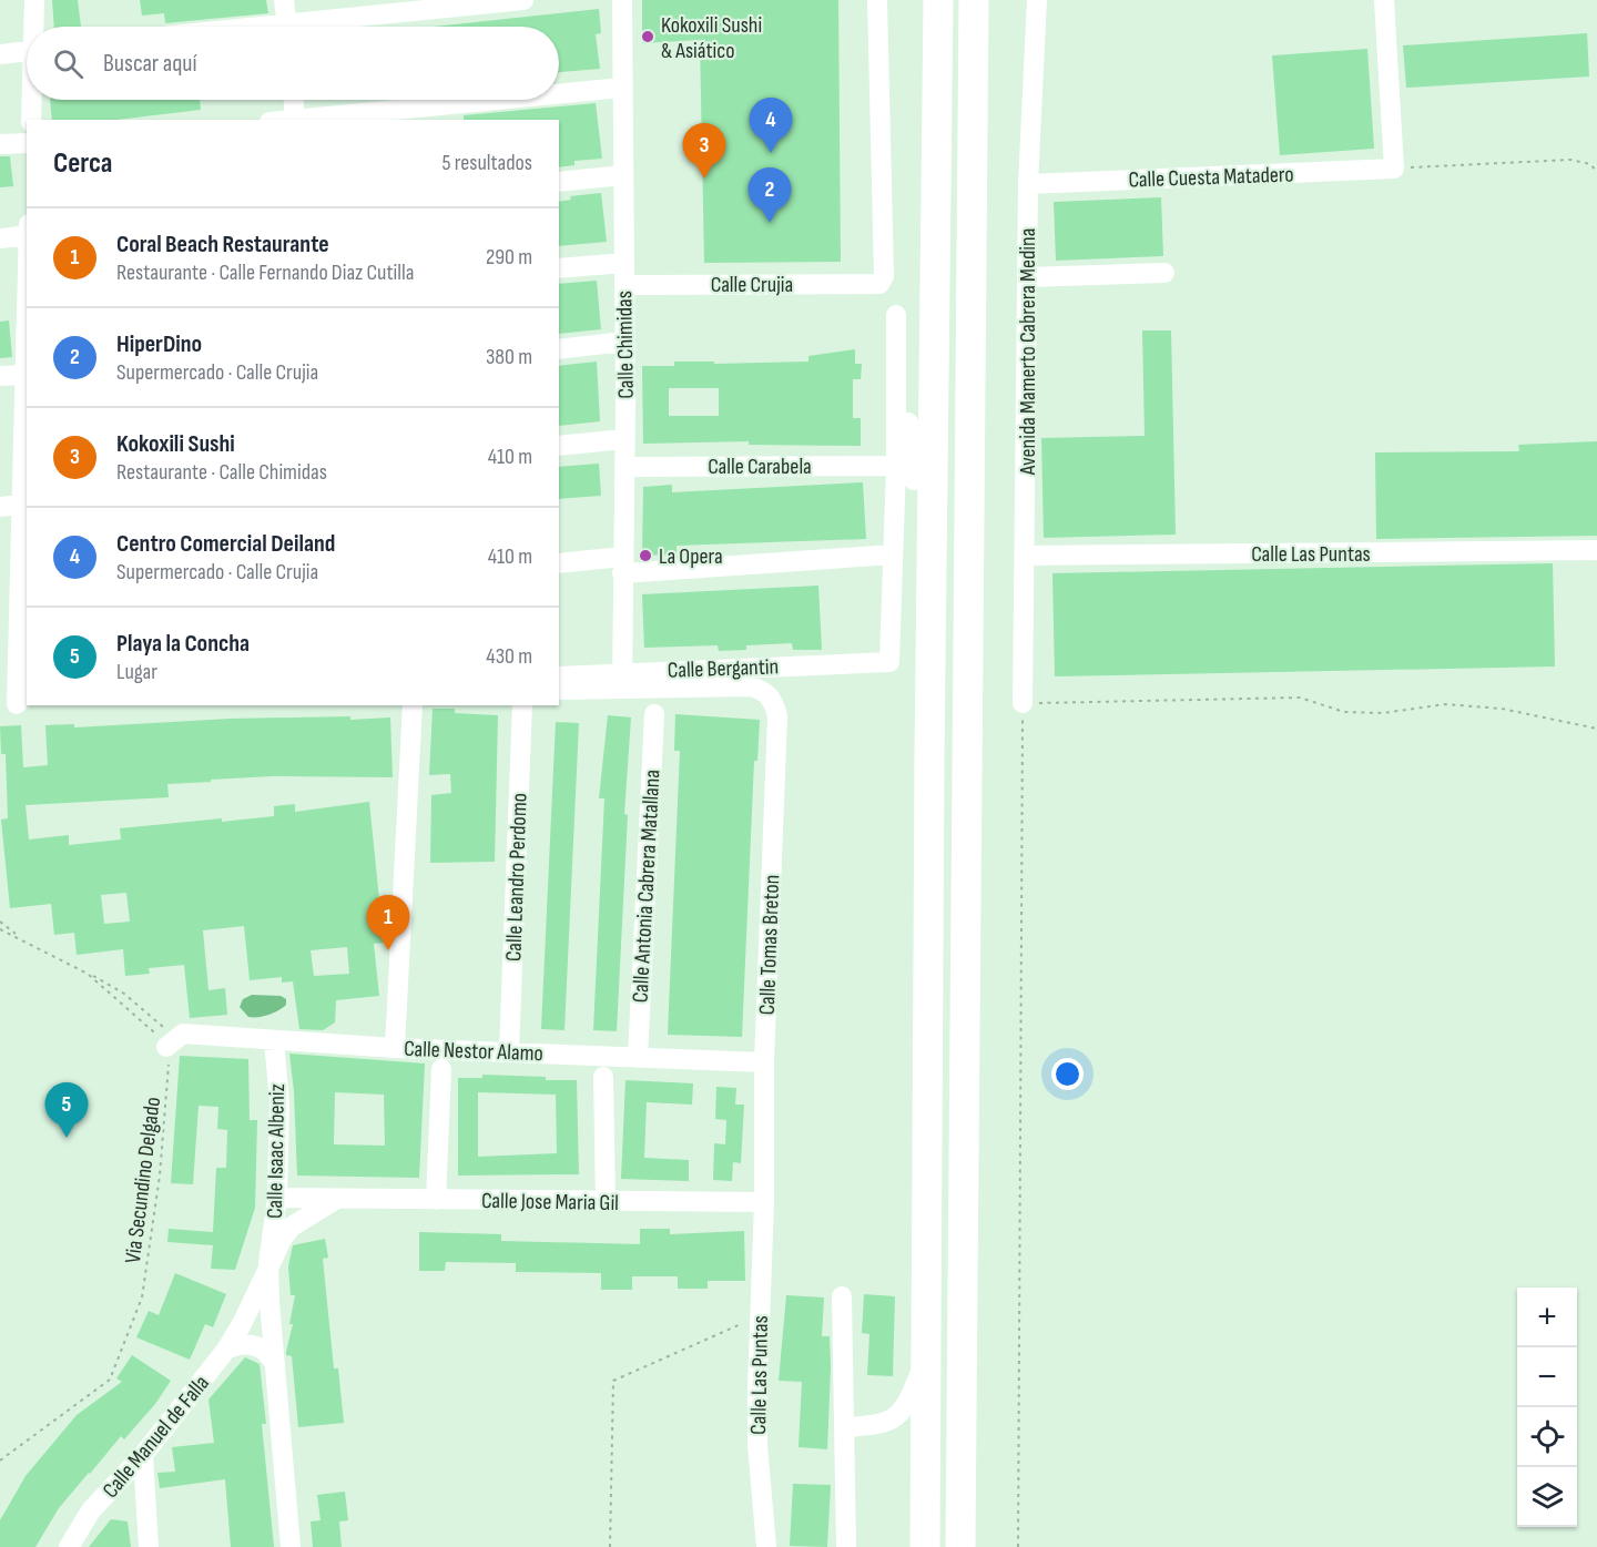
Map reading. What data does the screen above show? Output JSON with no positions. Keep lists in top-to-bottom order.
{
  "streets": {
    "street": [
      "Calle Cuesta Matadero",
      "Calle Crujia",
      "Calle Chimidas",
      "Avenida Mamerto Cabrera Medina",
      "Calle Carabela",
      "Calle Las Puntas",
      "Calle Bergantin",
      "Calle Leandro Perdomo",
      "Calle Antonia Cabrera Matallana",
      "Calle Tomas Breton",
      "Calle Nestor Alamo",
      "Calle Isaac Albeniz",
      "Calle Jose Maria Gil",
      "Calle Manuel de Falla"
    ],
    "path": ["Via Secundino Delgado"]
  },
  "crossings": [
    ["Calle Cuesta Matadero", "Avenida Mamerto Cabrera Medina"],
    ["Calle Crujia", "Calle Chimidas"],
    ["Calle Chimidas", "Calle Carabela"],
    ["Calle Chimidas", "Calle Bergantin"],
    ["Avenida Mamerto Cabrera Medina", "Calle Las Puntas"],
    ["Calle Las Puntas", "Calle Tomas Breton"],
    ["Calle Las Puntas", "Calle Jose Maria Gil"],
    ["Calle Leandro Perdomo", "Calle Nestor Alamo"],
    ["Calle Antonia Cabrera Matallana", "Calle Nestor Alamo"],
    ["Calle Tomas Breton", "Calle Nestor Alamo"],
    ["Calle Tomas Breton", "Calle Jose Maria Gil"],
    ["Calle Nestor Alamo", "Calle Isaac Albeniz"],
    ["Calle Isaac Albeniz", "Calle Jose Maria Gil"],
    ["Calle Isaac Albeniz", "Calle Manuel de Falla"]
  ],
  "places": ["Kokoxili Sushi & Asiático", "La Opera"],
  "page": {
    "search": "Buscar aquí",
    "pins": [
      "4",
      "3",
      "2",
      "1",
      "5"
    ],
    "heading": ["Cerca", "5 resultados"],
    "list": [
      {
        "mark": "1",
        "name": "Coral Beach Restaurante",
        "note": "Restaurante · Calle Fernando Diaz Cutilla",
        "value": "290 m"
      },
      {
        "mark": "2",
        "name": "HiperDino",
        "note": "Supermercado · Calle Crujia",
        "value": "380 m"
      },
      {
        "mark": "3",
        "name": "Kokoxili Sushi",
        "note": "Restaurante · Calle Chimidas",
        "value": "410 m"
      },
      {
        "mark": "4",
        "name": "Centro Comercial Deiland",
        "note": "Supermercado · Calle Crujia",
        "value": "410 m"
      },
      {
        "mark": "5",
        "name": "Playa la Concha",
        "note": "Lugar",
        "value": "430 m"
      }
    ],
    "map_buttons": ["+", "−"]
  }
}
